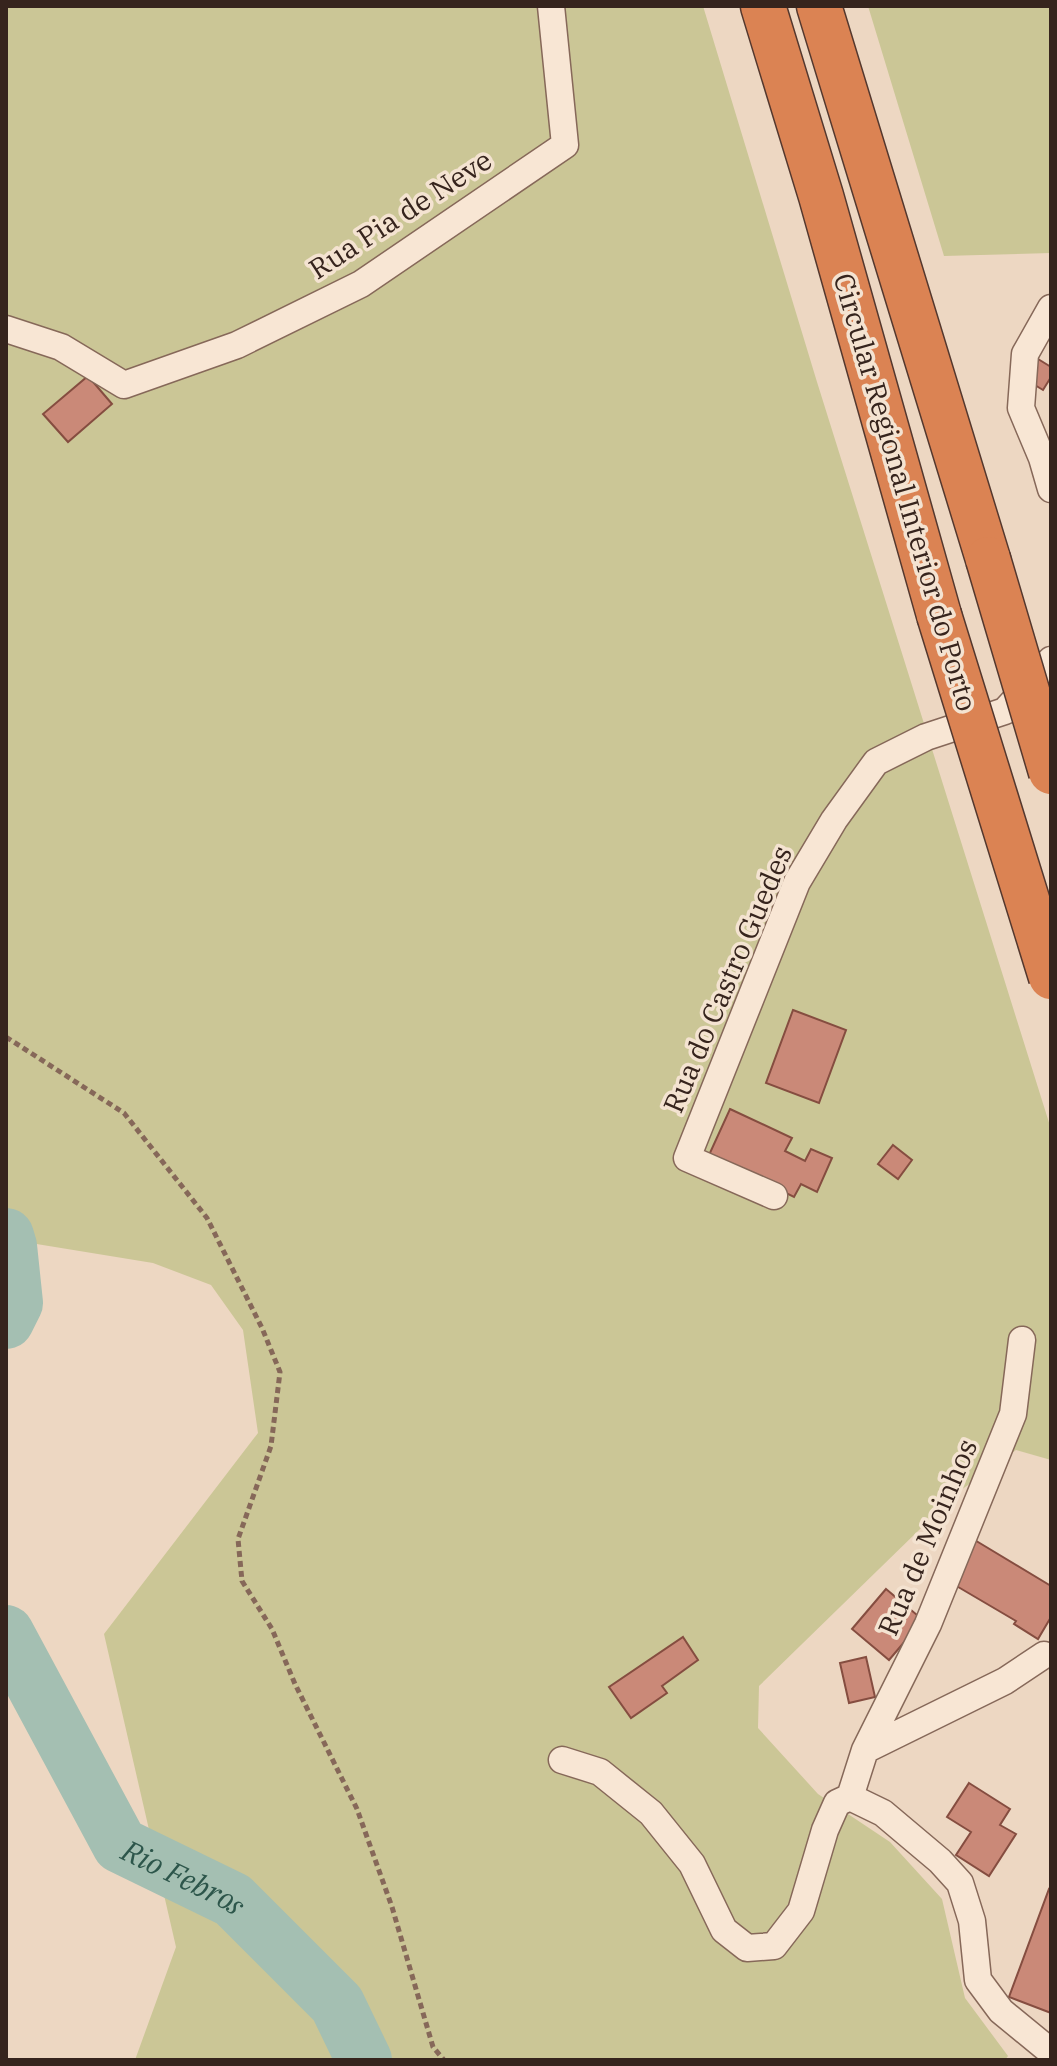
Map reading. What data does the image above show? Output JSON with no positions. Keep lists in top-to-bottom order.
{
  "streets": {
    "highway": ["Circular Regional Interior do Porto"],
    "street": ["Rua Pia de Neve", "Rua do Castro Guedes", "Rua de Moinhos"]
  },
  "water": ["Rio Febros"]
}
